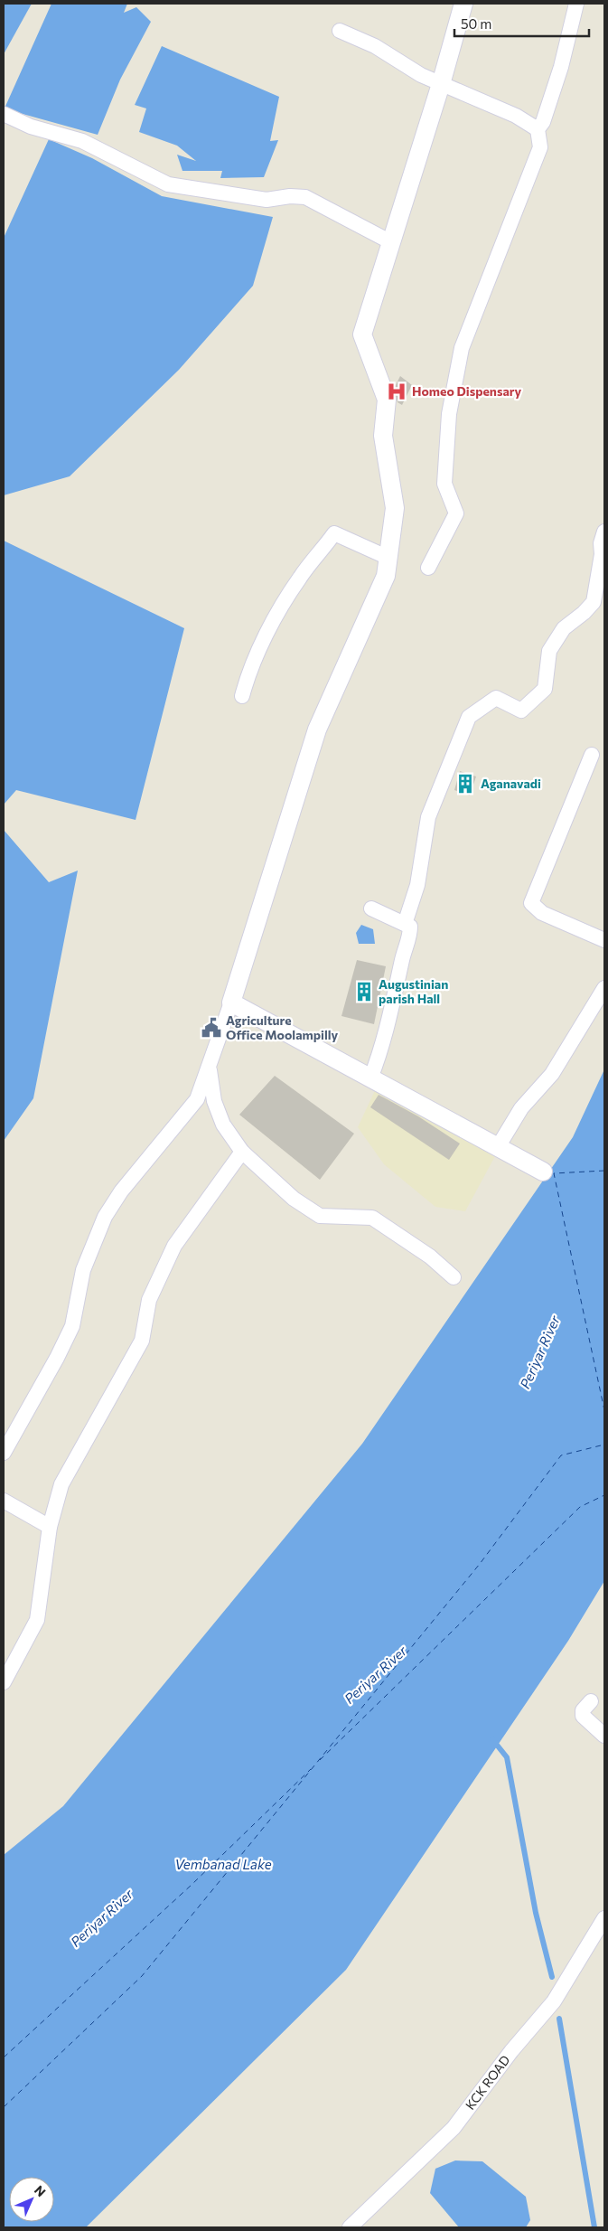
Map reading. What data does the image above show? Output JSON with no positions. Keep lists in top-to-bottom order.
{
  "streets": {
    "street": ["KCK ROAD"]
  },
  "water": ["Periyar River", "Vembanad Lake"],
  "places": {
    "hospital": ["Homeo Dispensary"],
    "building": ["Aganavadi", "Augustinian parish Hall"],
    "public building": ["Agriculture Office Moolampilly"]
  },
  "scale_bar": "50 m",
  "north": "top right"
}
